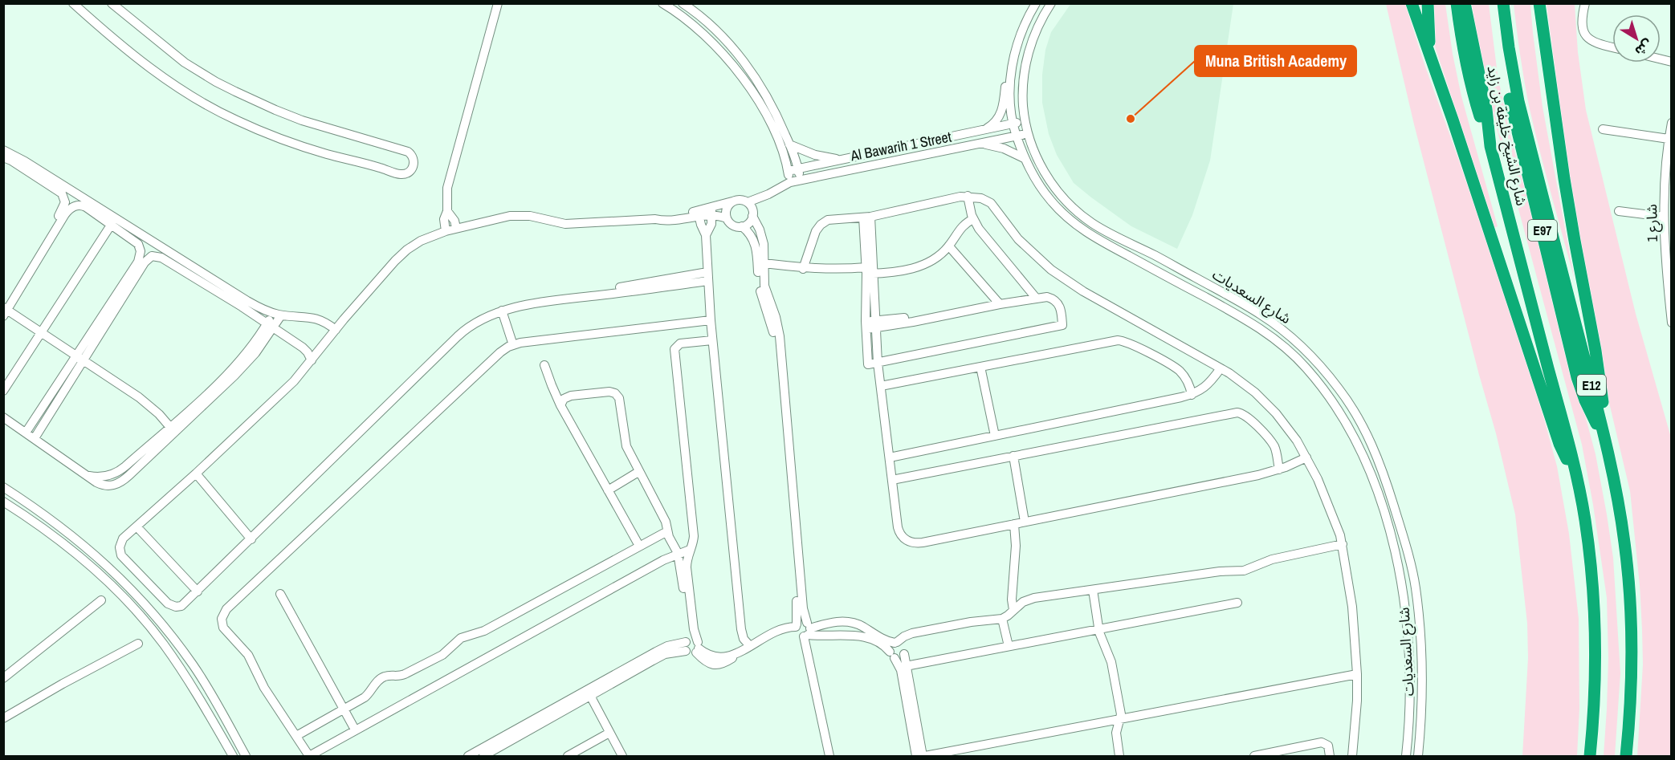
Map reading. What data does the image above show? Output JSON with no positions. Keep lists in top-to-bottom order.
{
  "streets": {
    "highway": ["شارع الشيخ خليفة بن زايد", "E12"],
    "street": ["Al Bawarih 1 Street", "شارع 1", "شارع السعديات"]
  },
  "crossings": [
    ["Al Bawarih 1 Street", "شارع السعديات"]
  ],
  "places": ["Muna British Academy"],
  "north": "bottom right"
}
